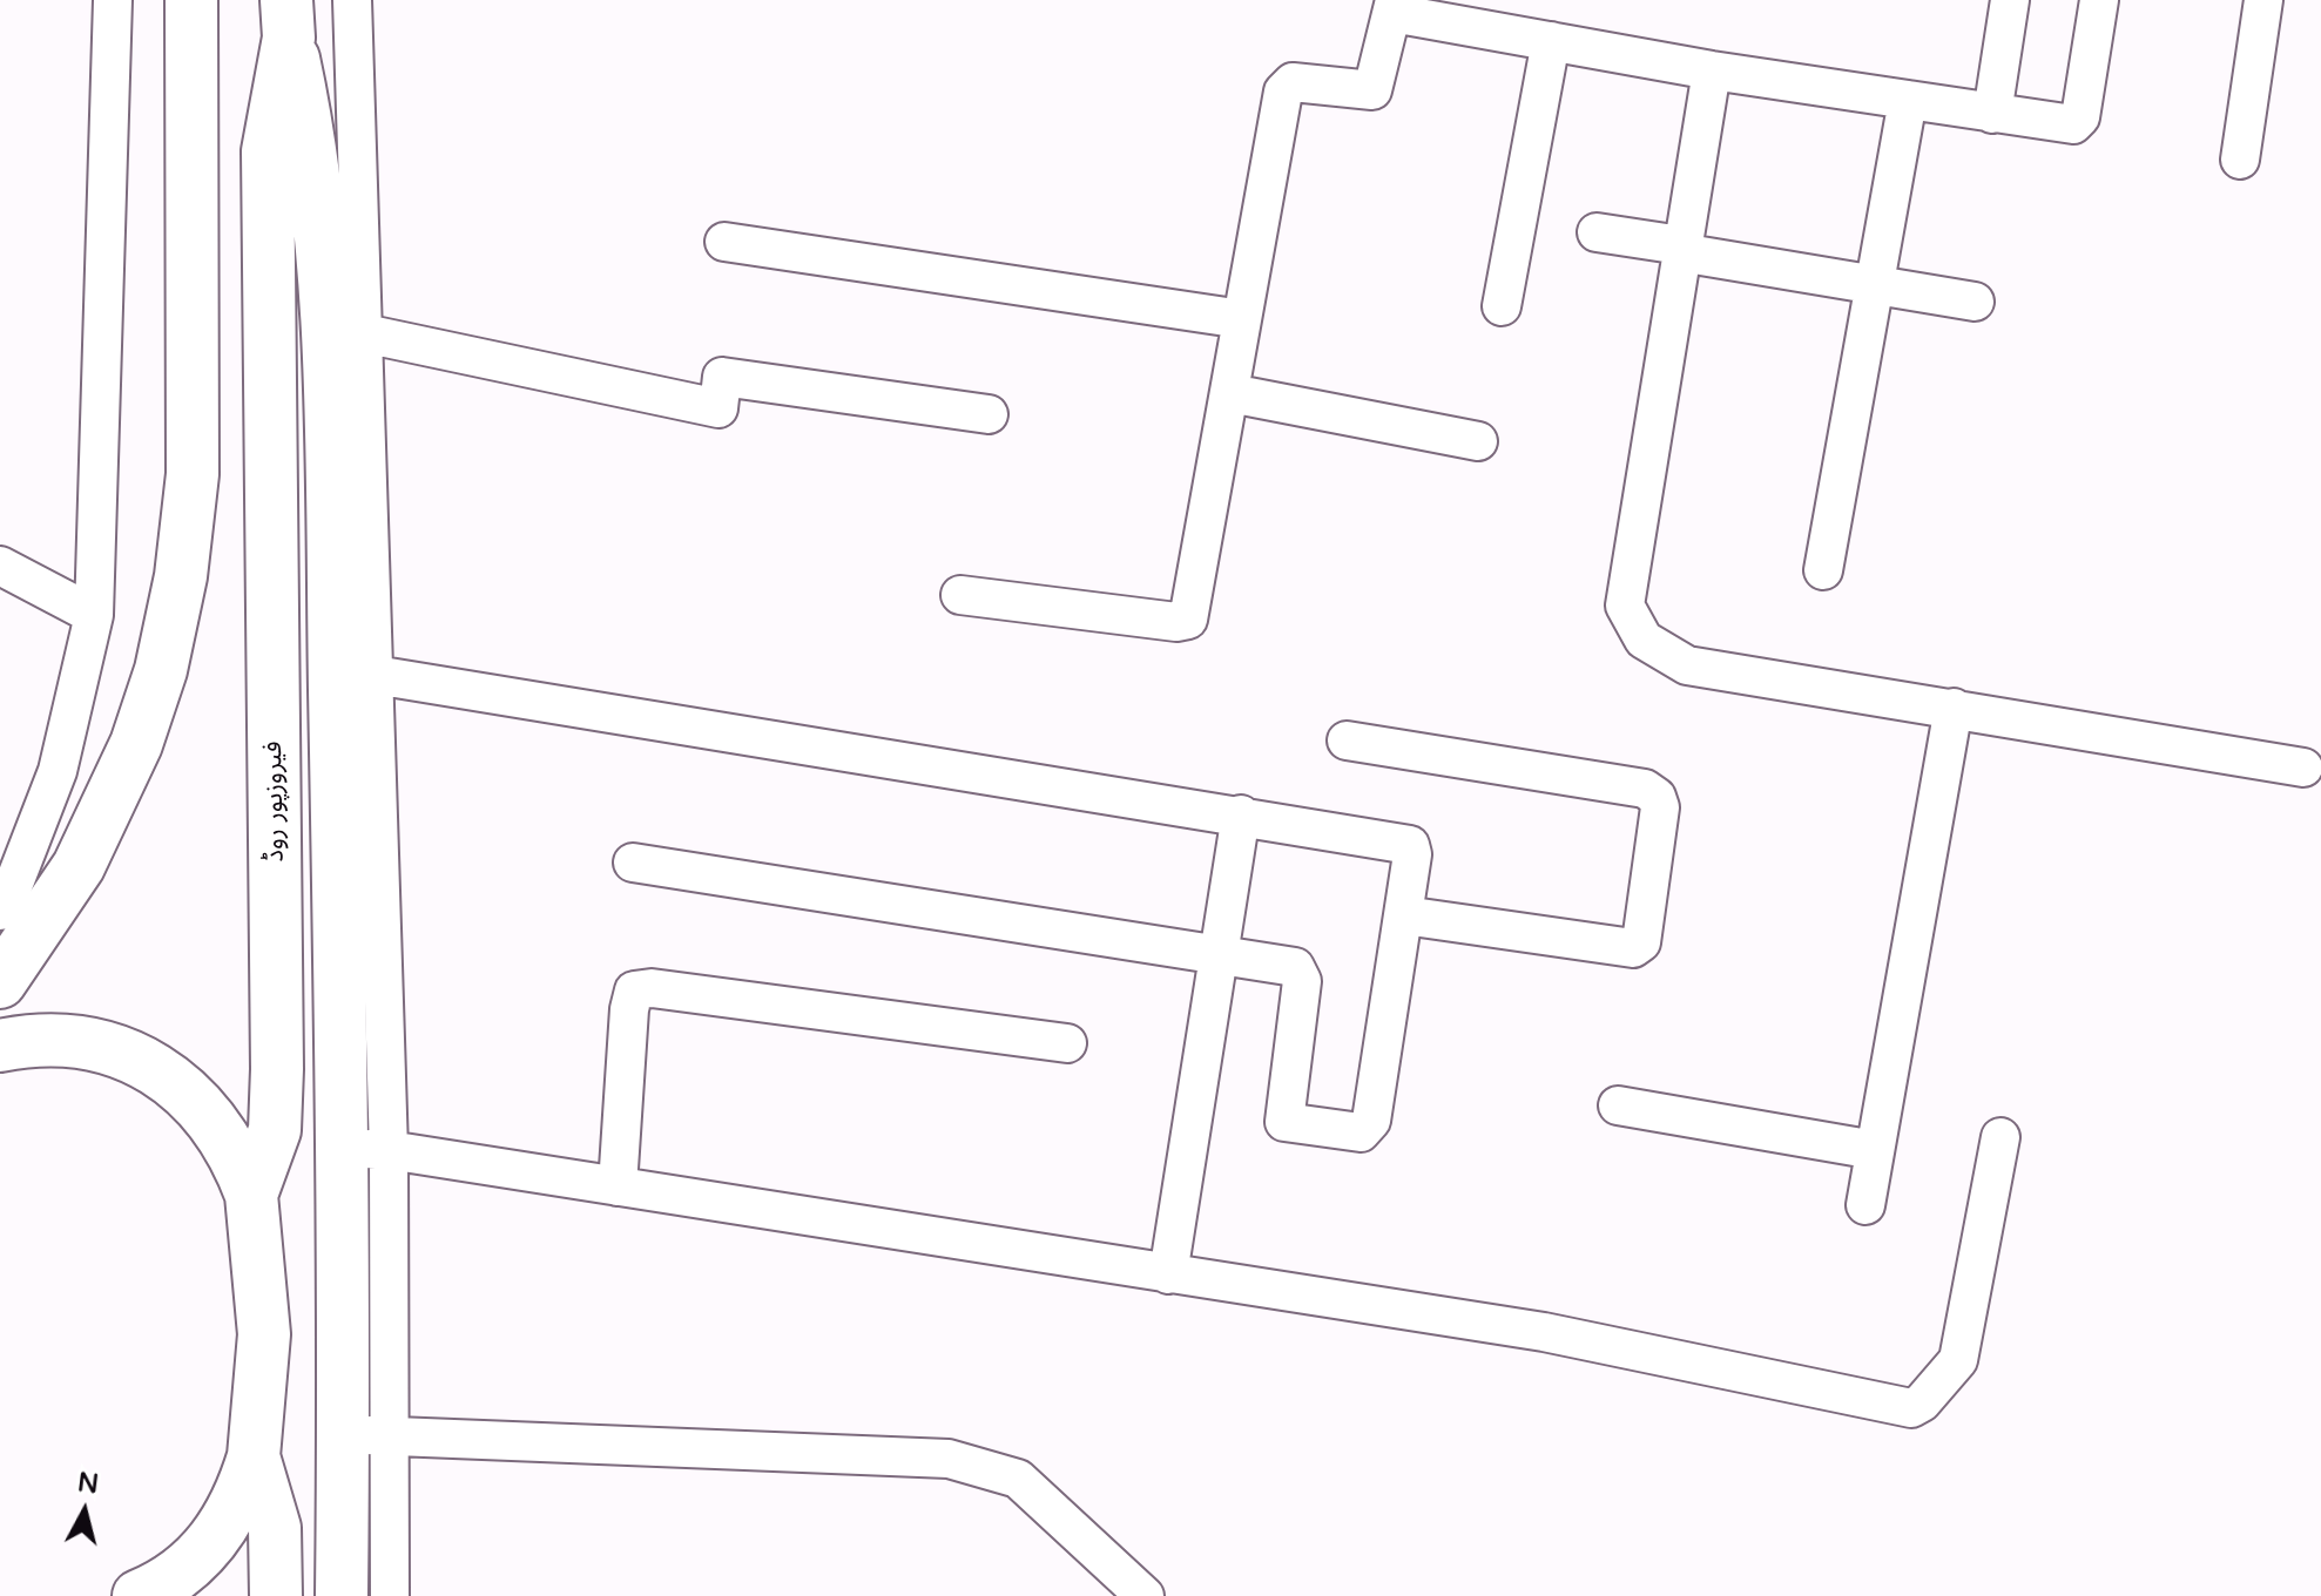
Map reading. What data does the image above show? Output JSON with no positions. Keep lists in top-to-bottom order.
{
  "streets": {
    "highway": ["فیروزپور روڈ"]
  },
  "north": "top"
}
